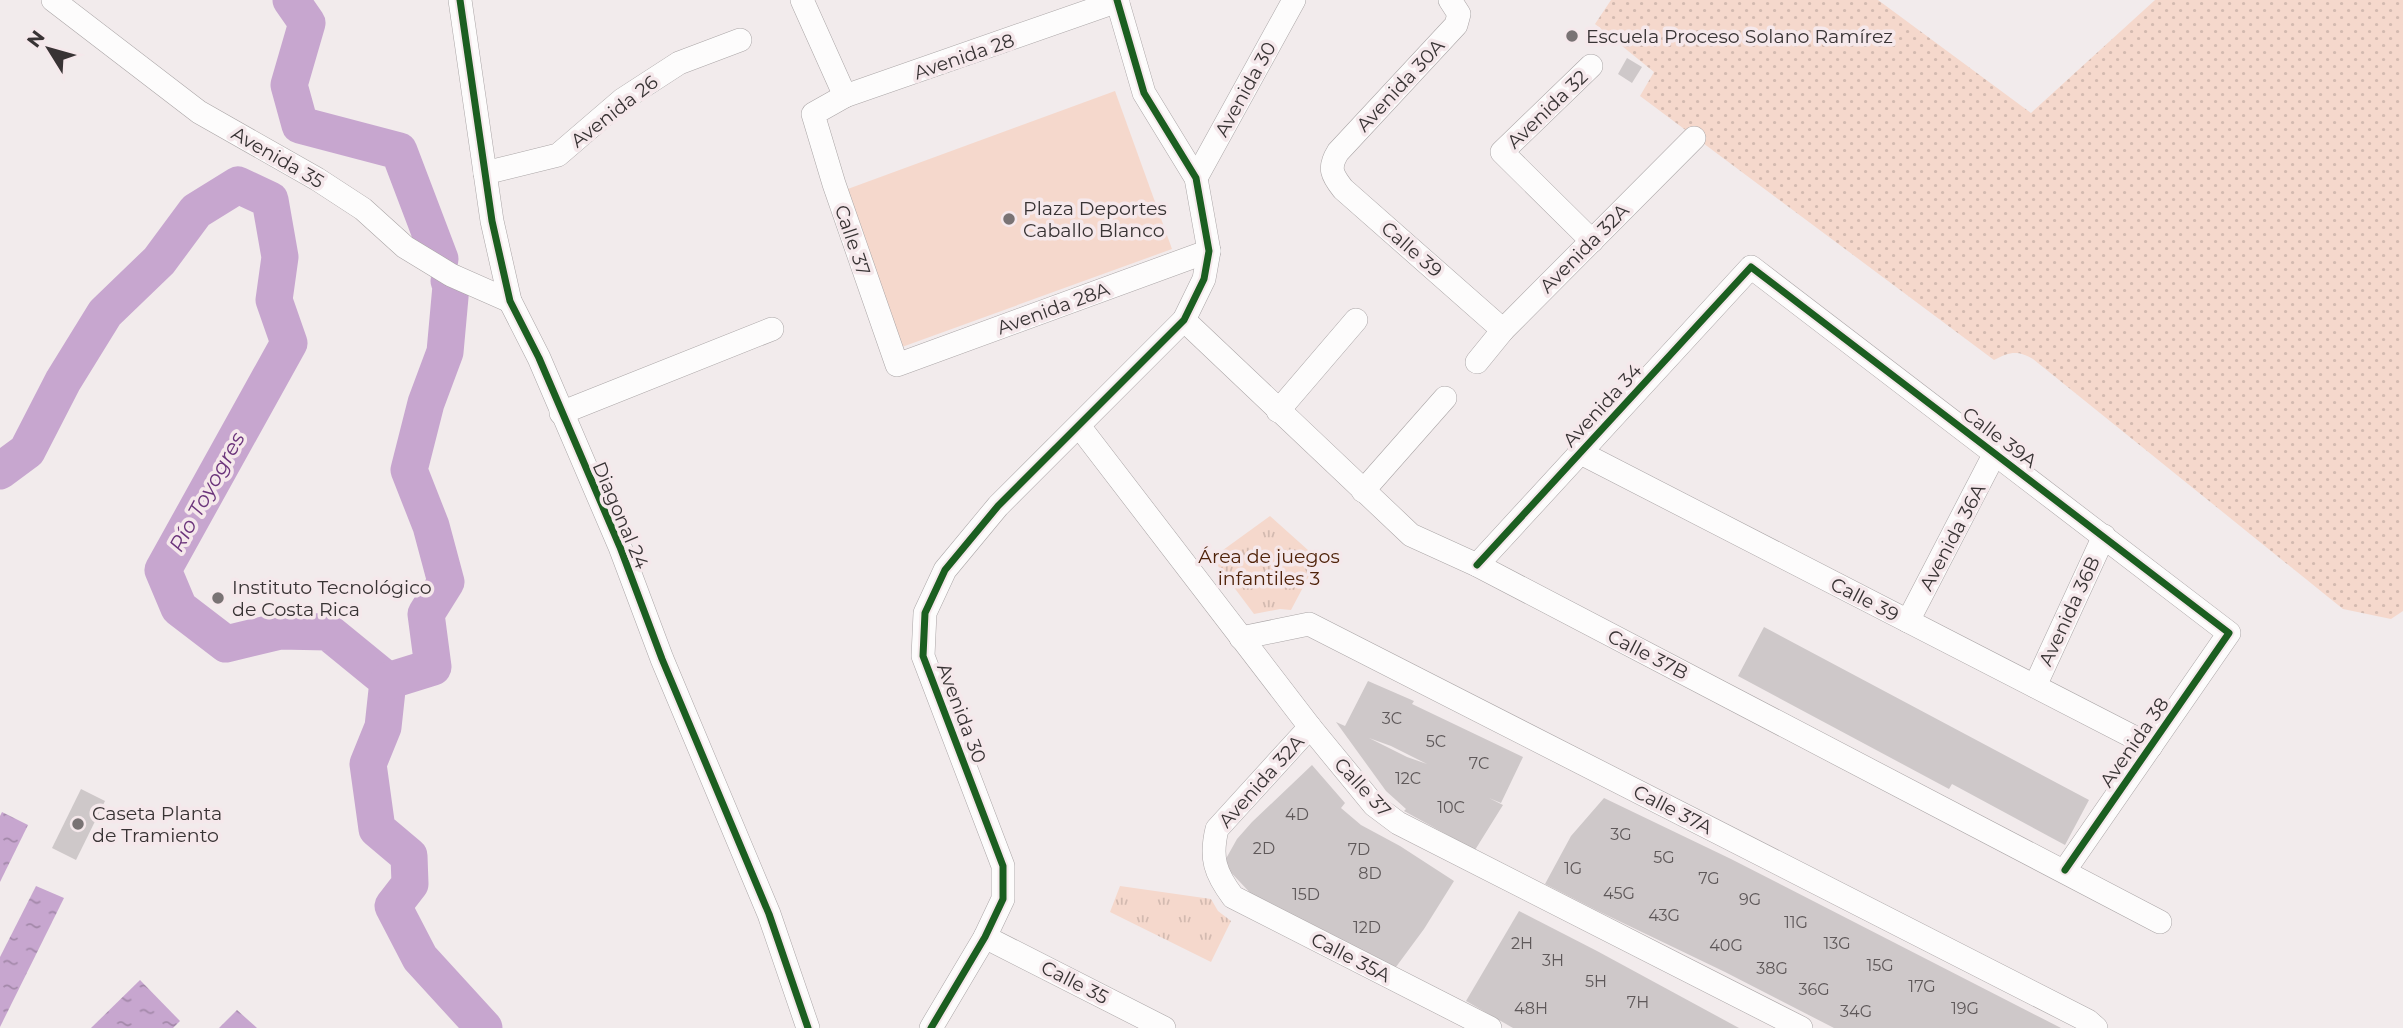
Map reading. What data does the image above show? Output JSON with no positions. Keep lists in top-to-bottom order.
{
  "streets": {
    "street": [
      "Avenida 28",
      "Avenida 30A",
      "Avenida 30",
      "Avenida 32",
      "Avenida 26",
      "Avenida 35",
      "Calle 37",
      "Avenida 32A",
      "Calle 39",
      "Avenida 28A",
      "Avenida 34",
      "Calle 39A",
      "Diagonal 24",
      "Avenida 36A",
      "Avenida 36B",
      "Calle 37B",
      "Avenida 38",
      "Calle 37A",
      "Calle 35A",
      "Calle 35"
    ]
  },
  "crossings": [
    ["Avenida 28", "Calle 37"],
    ["Avenida 30A", "Calle 39"],
    ["Avenida 30", "Calle 37"],
    ["Avenida 30", "Avenida 28A"],
    ["Avenida 30", "Calle 37B"],
    ["Avenida 30", "Calle 35"],
    ["Avenida 32", "Avenida 32A"],
    ["Avenida 26", "Diagonal 24"],
    ["Avenida 35", "Diagonal 24"],
    ["Calle 37", "Avenida 32A"],
    ["Calle 37", "Avenida 28A"],
    ["Calle 37", "Calle 37A"],
    ["Avenida 32A", "Calle 39"],
    ["Avenida 32A", "Calle 35A"],
    ["Calle 39", "Avenida 34"],
    ["Calle 39", "Avenida 36A"],
    ["Calle 39", "Avenida 36B"],
    ["Calle 39", "Avenida 38"],
    ["Avenida 34", "Calle 39A"],
    ["Avenida 34", "Calle 37B"],
    ["Calle 39A", "Avenida 36A"],
    ["Calle 39A", "Avenida 36B"],
    ["Calle 39A", "Avenida 38"],
    ["Calle 37B", "Avenida 38"]
  ],
  "water": ["Río Toyogres"],
  "parks": ["Área de juegos infantiles 3"],
  "places": [
    "Escuela Proceso Solano Ramírez",
    "Plaza Deportes Caballo Blanco",
    "Instituto Tecnológico de Costa Rica",
    "Caseta Planta de Tramiento"
  ],
  "house_numbers": [
    "3C",
    "5C",
    "7C",
    "12C",
    "10C",
    "4D",
    "3G",
    "2D",
    "7D",
    "5G",
    "1G",
    "8D",
    "7G",
    "45G",
    "15D",
    "9G",
    "43G",
    "11G",
    "12D",
    "2H",
    "13G",
    "40G",
    "3H",
    "15G",
    "38G",
    "5H",
    "17G",
    "36G",
    "7H",
    "48H",
    "19G",
    "34G"
  ],
  "north": "top left"
}
